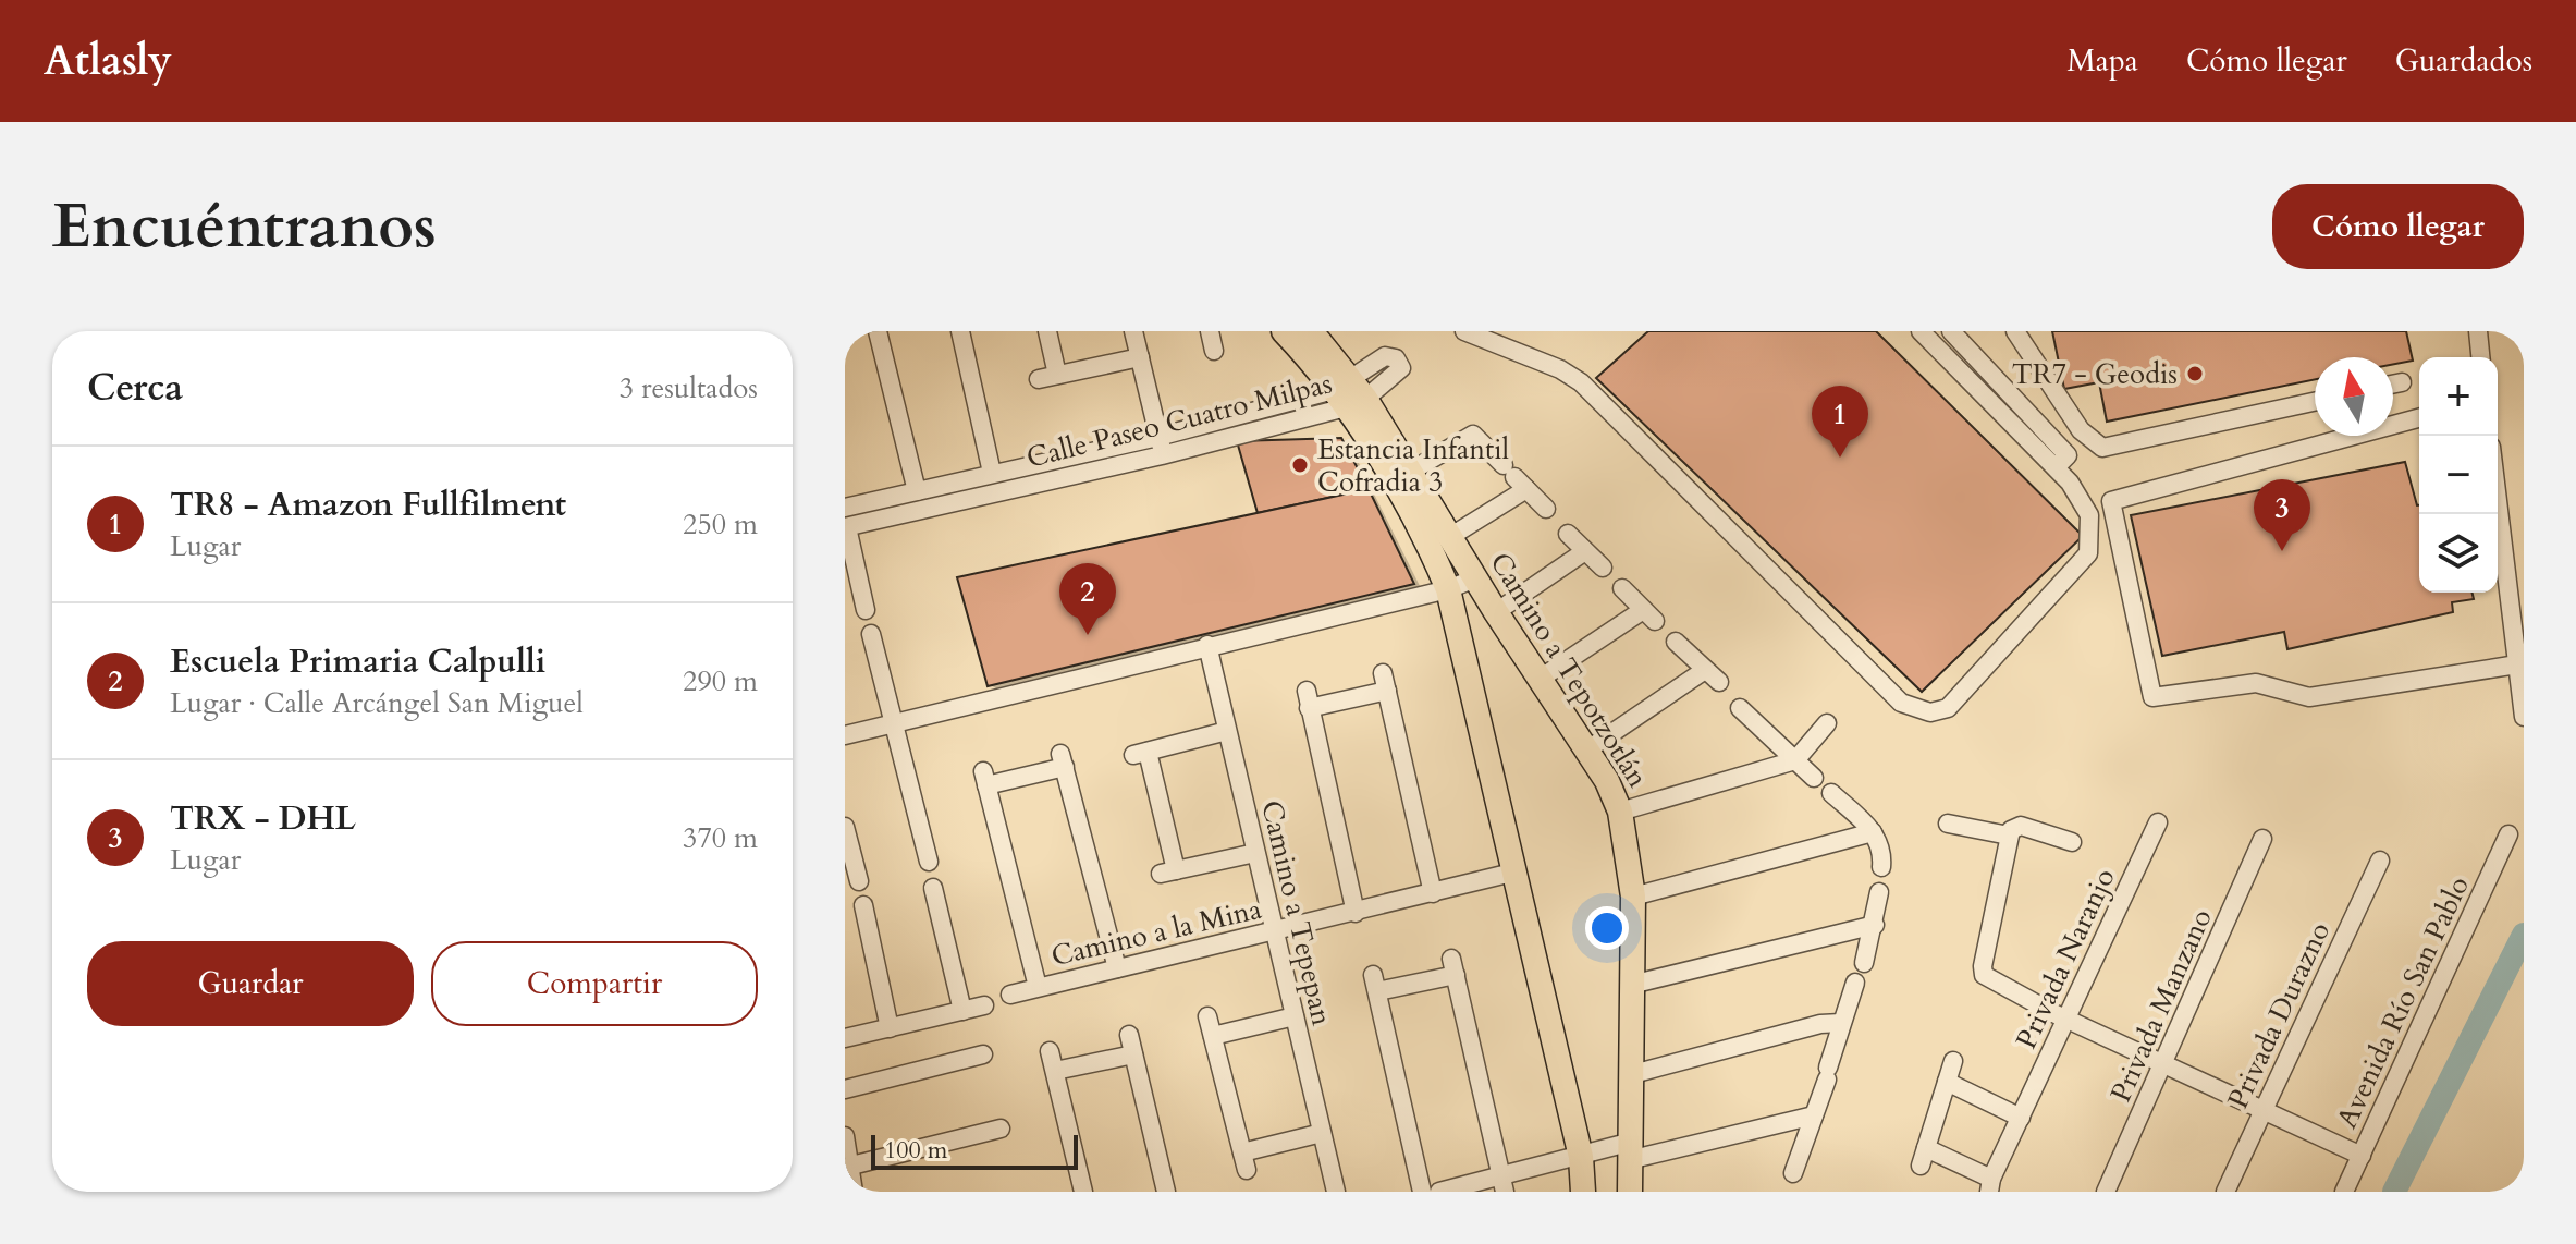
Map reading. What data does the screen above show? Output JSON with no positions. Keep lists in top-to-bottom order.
{
  "streets": {
    "main road": ["Camino a Tepotzotlán"],
    "street": [
      "Calle Paseo Cuatro Milpas",
      "Camino a Tepepan",
      "Camino a la Mina",
      "Privada Naranjo",
      "Avenida Río San Pablo",
      "Privada Manzano",
      "Privada Durazno"
    ]
  },
  "crossings": [
    ["Calle Paseo Cuatro Milpas", "Camino a Tepotzotlán"],
    ["Camino a Tepotzotlán", "Camino a la Mina"],
    ["Camino a Tepepan", "Camino a la Mina"]
  ],
  "places": ["TR7 - Geodis", "Estancia Infantil Cofradia 3"],
  "scale_bar": "100 m",
  "north": "top",
  "page": {
    "header": "Atlasly",
    "nav": ["Mapa", "Cómo llegar", "Guardados"],
    "buttons": [
      "Cómo llegar",
      ["Guardar", "Compartir"]
    ],
    "title": "Encuéntranos",
    "heading": ["Cerca", "3 resultados"],
    "map_buttons": ["+", "−"],
    "pins": ["1", "3", "2"],
    "list": [
      {
        "mark": "1",
        "name": "TR8 - Amazon Fullfilment",
        "note": "Lugar",
        "value": "250 m"
      },
      {
        "mark": "2",
        "name": "Escuela Primaria Calpulli",
        "note": "Lugar · Calle Arcángel San Miguel",
        "value": "290 m"
      },
      {
        "mark": "3",
        "name": "TRX - DHL",
        "note": "Lugar",
        "value": "370 m"
      }
    ],
    "scale": "100 m"
  }
}
